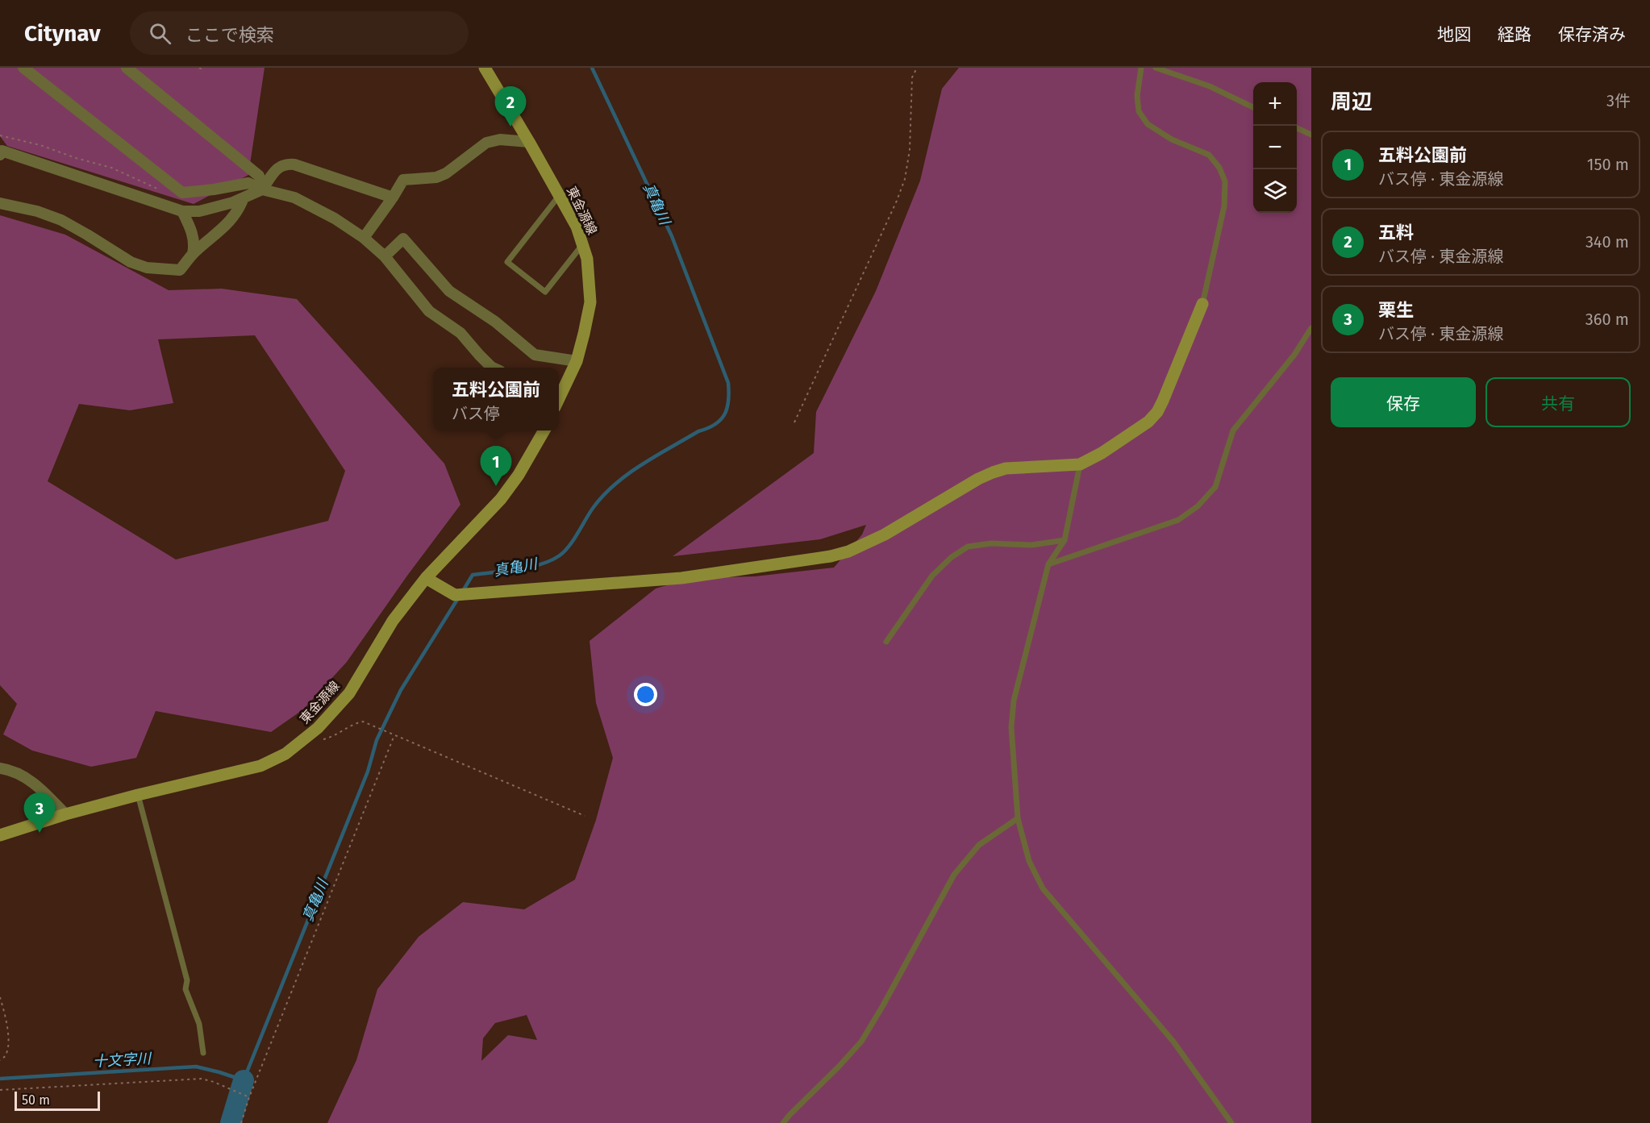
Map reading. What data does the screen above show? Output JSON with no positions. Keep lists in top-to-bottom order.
{
  "streets": {
    "main road": ["東金源線"]
  },
  "water": ["真亀川", "十文字川"],
  "scale_bar": "50 m",
  "page": {
    "header": "Citynav",
    "search": "ここで検索",
    "nav": ["地図", "経路", "保存済み"],
    "heading": ["周辺", "3件"],
    "map_buttons": ["+", "−"],
    "pins": ["2", "1", "3"],
    "list": [
      {
        "mark": "1",
        "name": "五料公園前",
        "note": "バス停 · 東金源線",
        "value": "150 m"
      },
      {
        "mark": "2",
        "name": "五料",
        "note": "バス停 · 東金源線",
        "value": "340 m"
      },
      {
        "mark": "3",
        "name": "栗生",
        "note": "バス停 · 東金源線",
        "value": "360 m"
      }
    ],
    "buttons": ["保存", "共有"],
    "popup": ["五料公園前", "バス停"],
    "scale": "50 m"
  }
}
